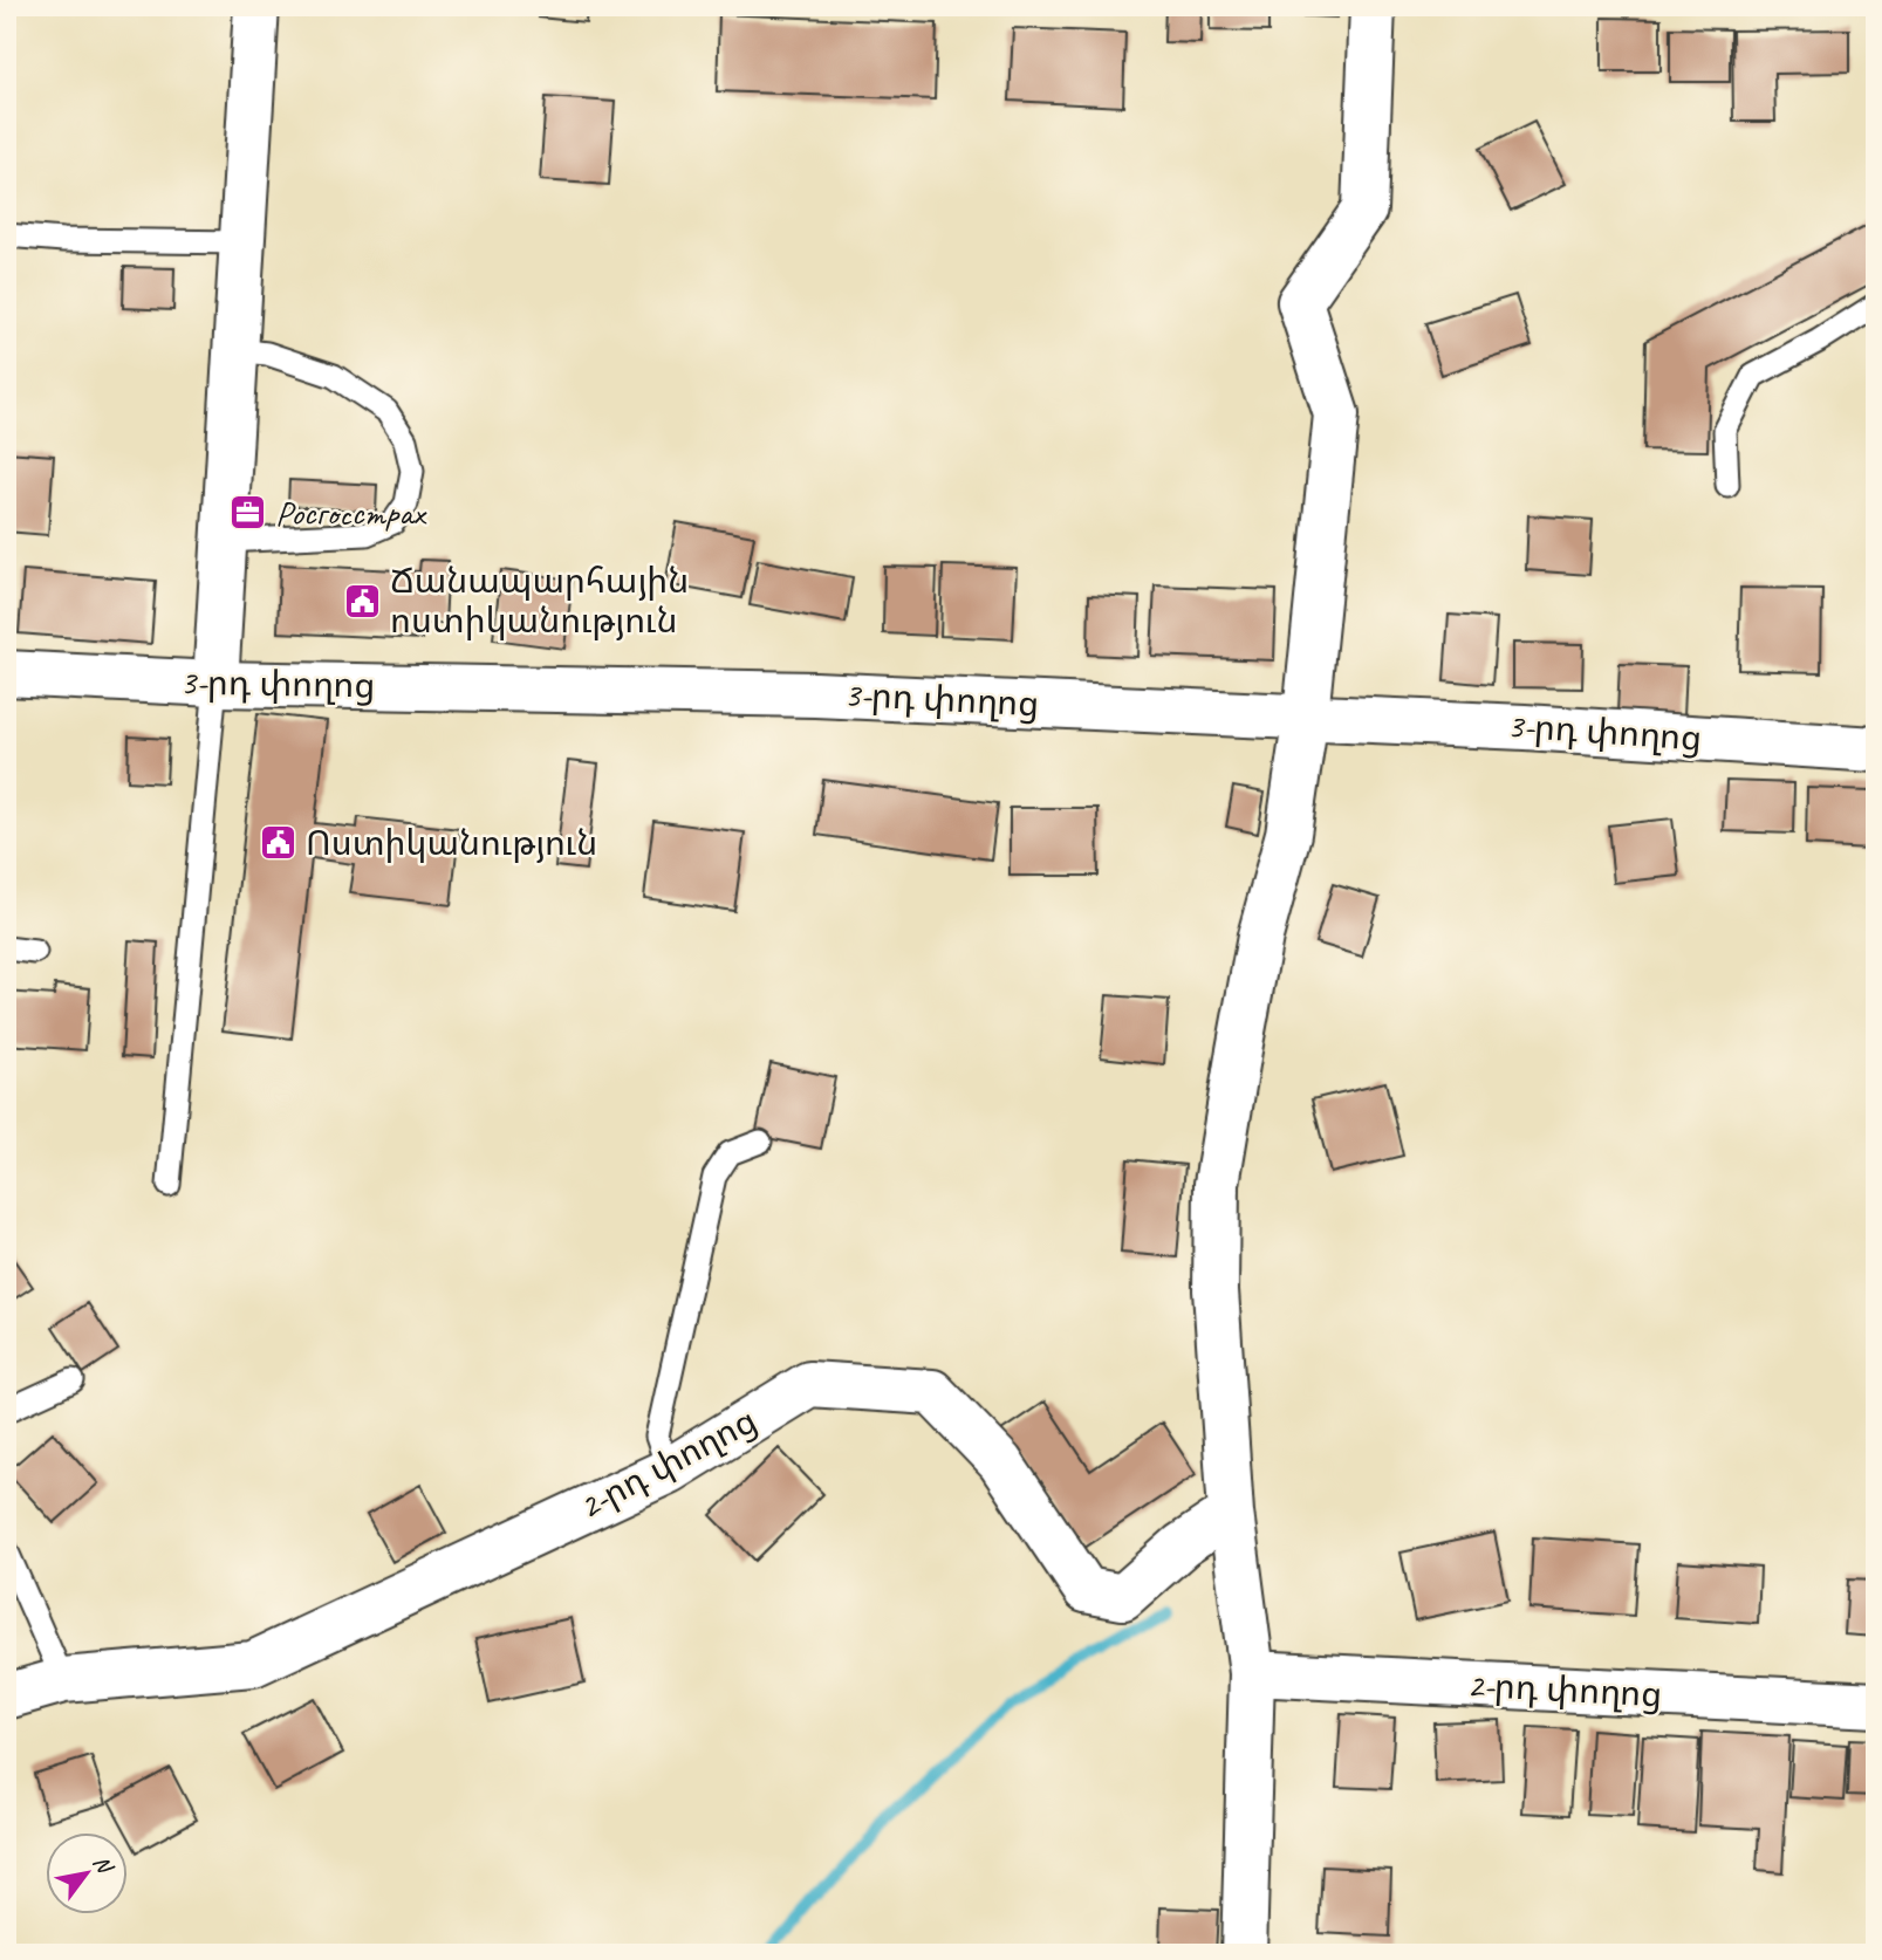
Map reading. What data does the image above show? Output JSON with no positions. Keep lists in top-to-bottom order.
{
  "streets": {
    "street": ["3-րդ փողոց", "2-րդ փողոց"]
  },
  "places": {
    "office": ["Росгосстрах"],
    "public building": ["Ճանապարհային ոստիկանություն", "Ոստիկանություն"]
  },
  "north": "top right"
}
